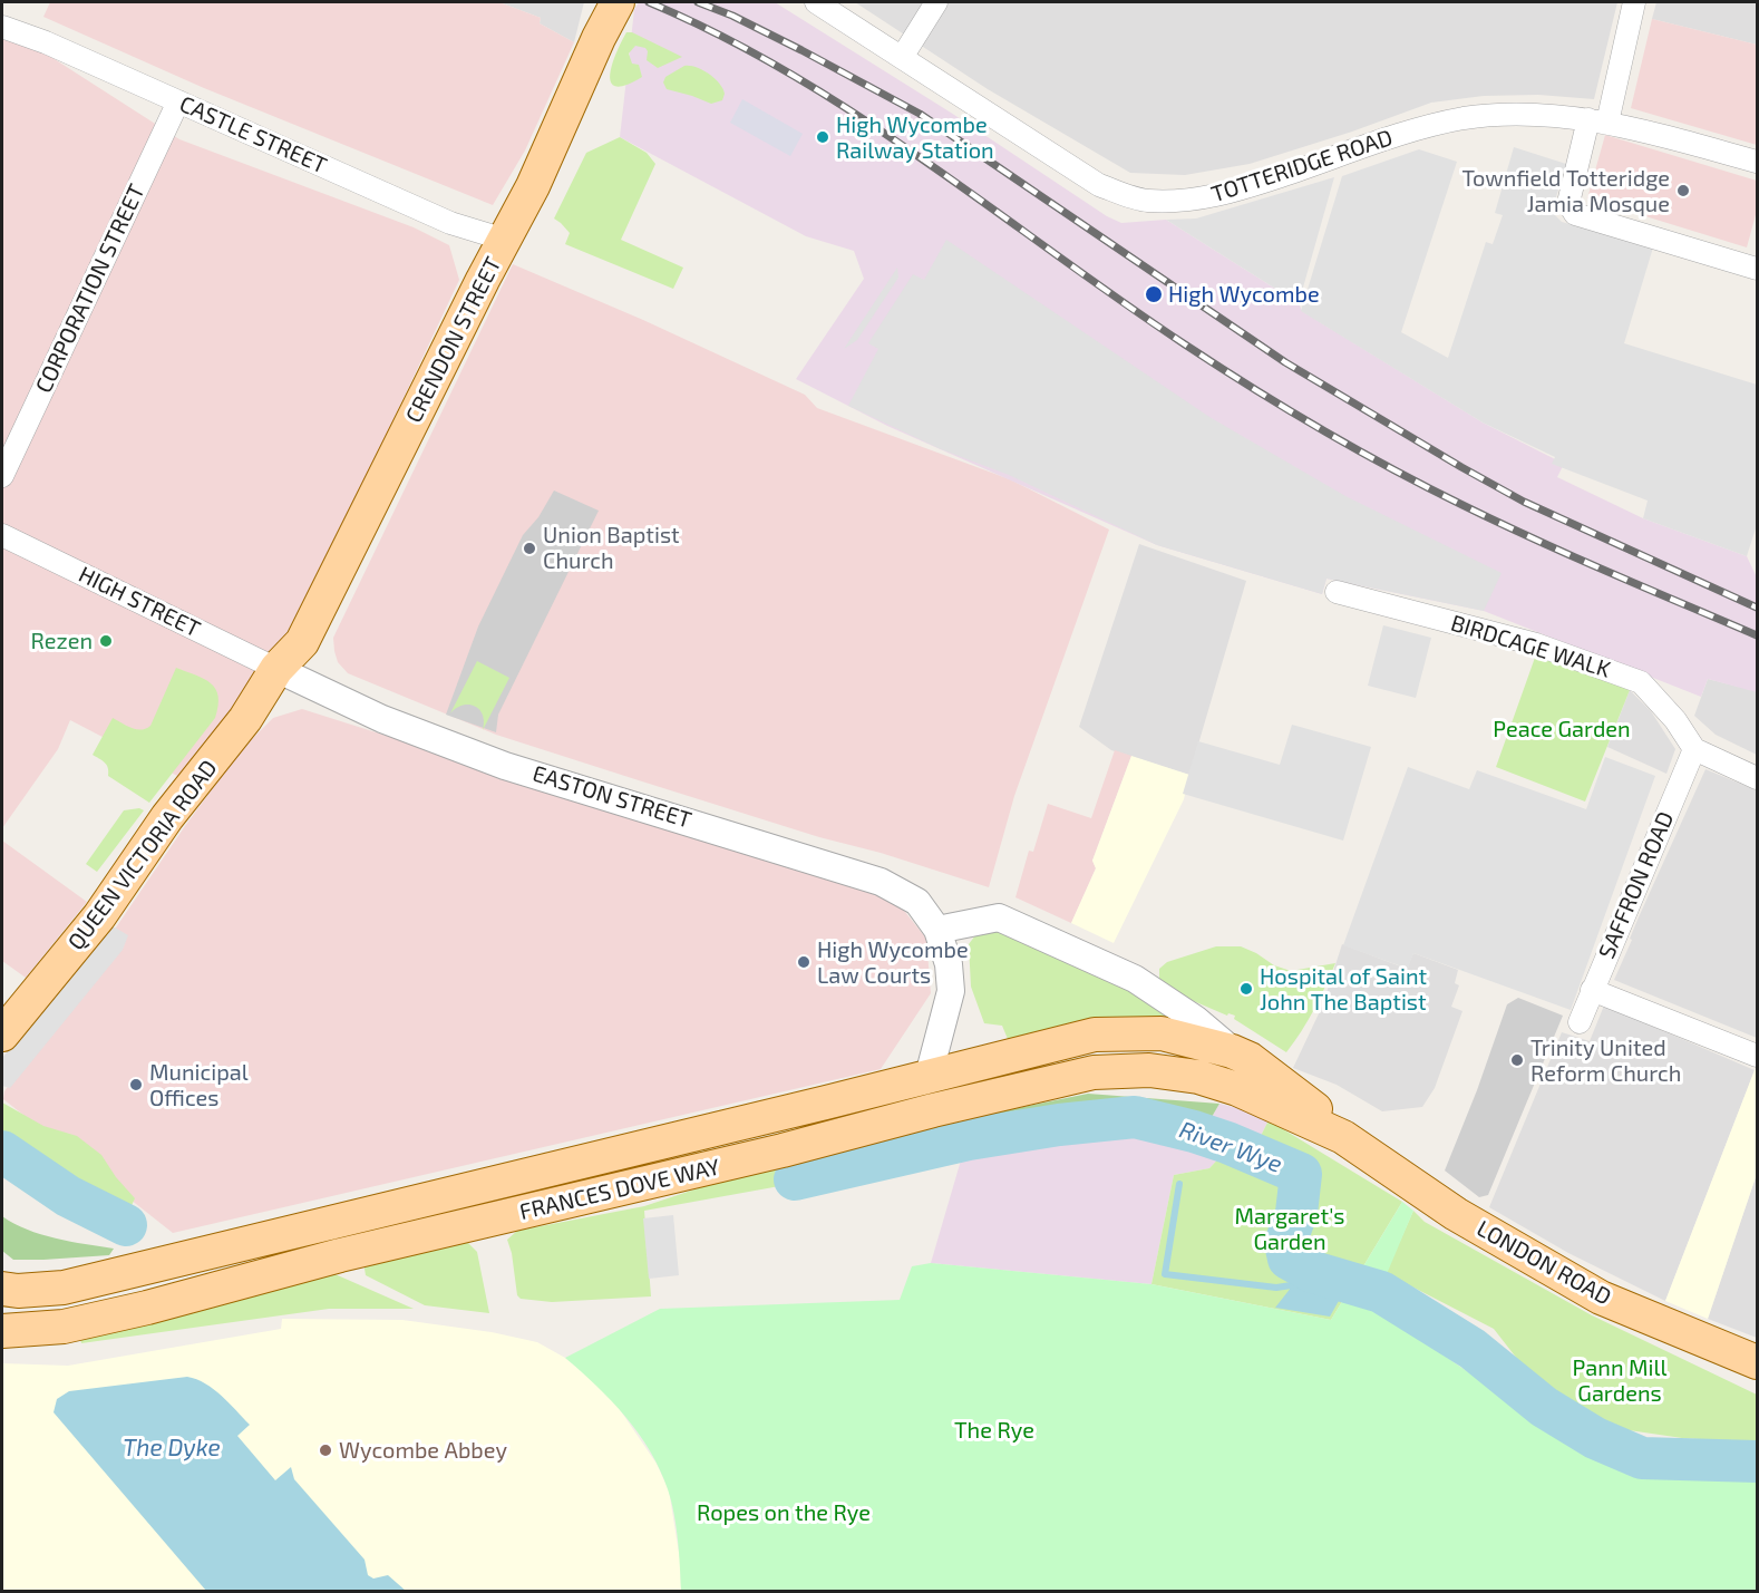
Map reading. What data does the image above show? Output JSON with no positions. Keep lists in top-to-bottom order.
{
  "streets": {
    "main road": [
      "CRENDON STREET",
      "QUEEN VICTORIA ROAD",
      "FRANCES DOVE WAY",
      "LONDON ROAD"
    ],
    "street": [
      "CASTLE STREET",
      "TOTTERIDGE ROAD",
      "CORPORATION STREET",
      "HIGH STREET",
      "BIRDCAGE WALK",
      "EASTON STREET",
      "SAFFRON ROAD"
    ]
  },
  "crossings": [
    ["CASTLE STREET", "CORPORATION STREET"],
    ["CASTLE STREET", "CRENDON STREET"],
    ["CRENDON STREET", "HIGH STREET"],
    ["CRENDON STREET", "EASTON STREET"],
    ["CRENDON STREET", "QUEEN VICTORIA ROAD"],
    ["HIGH STREET", "EASTON STREET"],
    ["HIGH STREET", "QUEEN VICTORIA ROAD"],
    ["BIRDCAGE WALK", "SAFFRON ROAD"],
    ["EASTON STREET", "QUEEN VICTORIA ROAD"],
    ["EASTON STREET", "FRANCES DOVE WAY"],
    ["FRANCES DOVE WAY", "LONDON ROAD"]
  ],
  "water": ["River Wye", "The Dyke"],
  "parks": [
    "Peace Garden",
    "Margaret's Garden",
    "Pann Mill Gardens",
    "The Rye",
    "Ropes on the Rye"
  ],
  "places": [
    "High Wycombe Railway Station",
    "Townfield Totteridge Jamia Mosque",
    "High Wycombe",
    "Union Baptist Church",
    "Rezen",
    "High Wycombe Law Courts",
    "Hospital of Saint John The Baptist",
    "Trinity United Reform Church",
    "Municipal Offices",
    "Wycombe Abbey"
  ]
}
